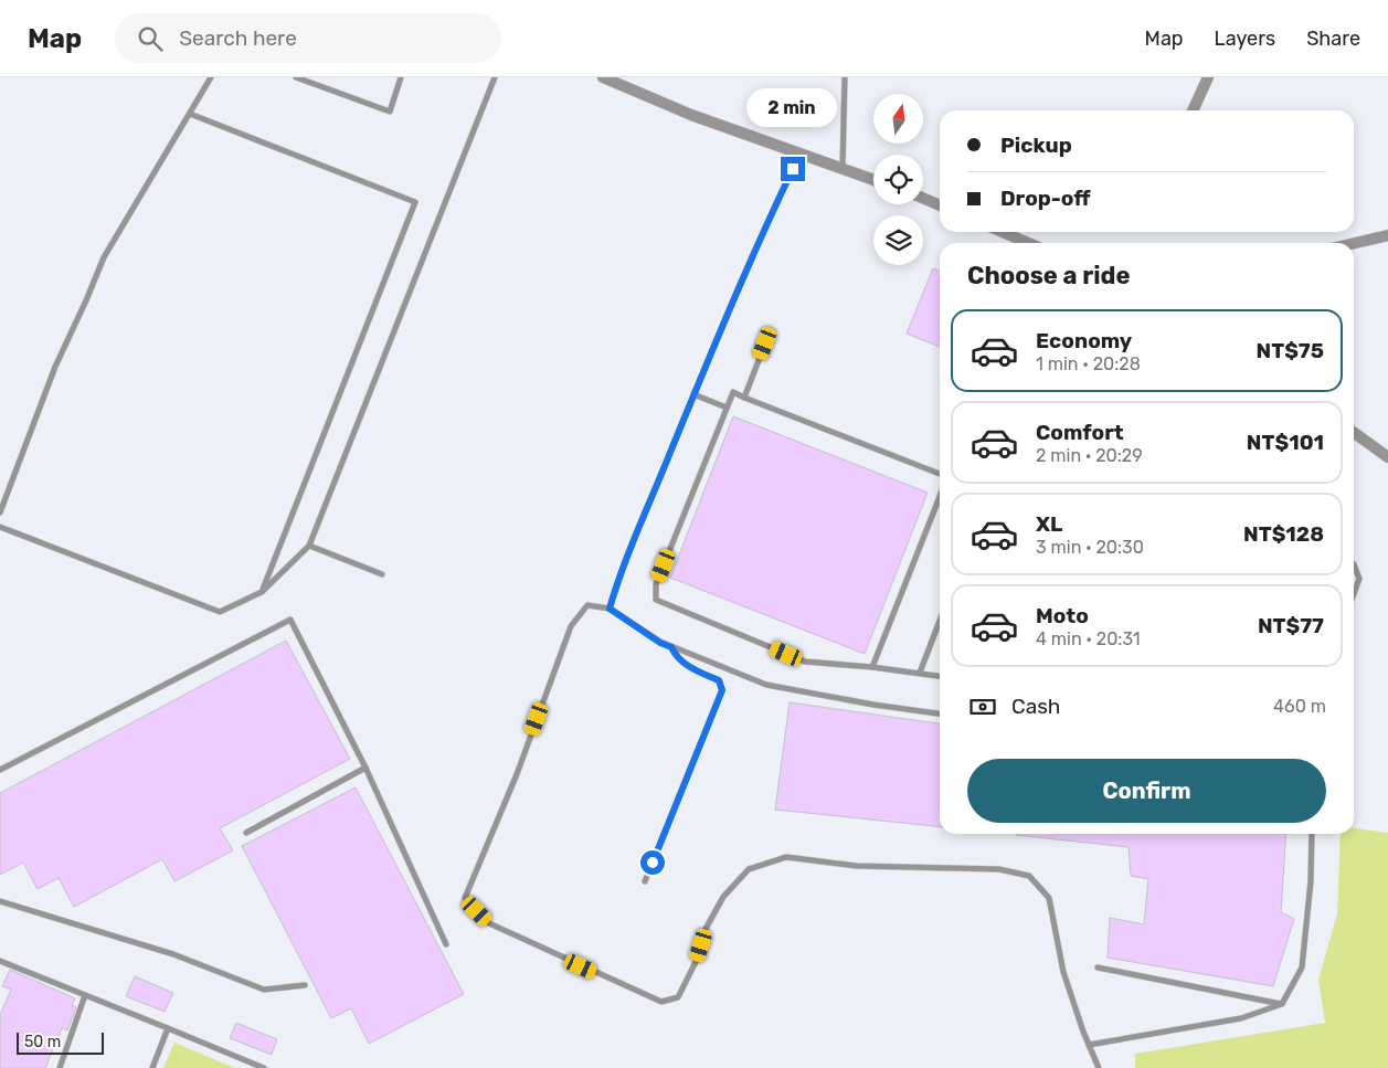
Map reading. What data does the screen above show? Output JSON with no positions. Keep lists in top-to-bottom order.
{
  "scale_bar": "50 m",
  "north": "top",
  "page": {
    "header": "Map",
    "search": "Search here",
    "nav": ["Map", "Layers", "Share"],
    "bubble": "2 min",
    "banner": ["Pickup", "Drop-off"],
    "heading": "Choose a ride",
    "list": [
      {
        "name": "Economy",
        "note": "1 min · 20:28",
        "value": "NT$75"
      },
      {
        "name": "Comfort",
        "note": "2 min · 20:29",
        "value": "NT$101"
      },
      {
        "name": "XL",
        "note": "3 min · 20:30",
        "value": "NT$128"
      },
      {
        "name": "Moto",
        "note": "4 min · 20:31",
        "value": "NT$77"
      }
    ],
    "pay": ["Cash", "460 m"],
    "buttons": "Confirm",
    "scale": "50 m"
  }
}
